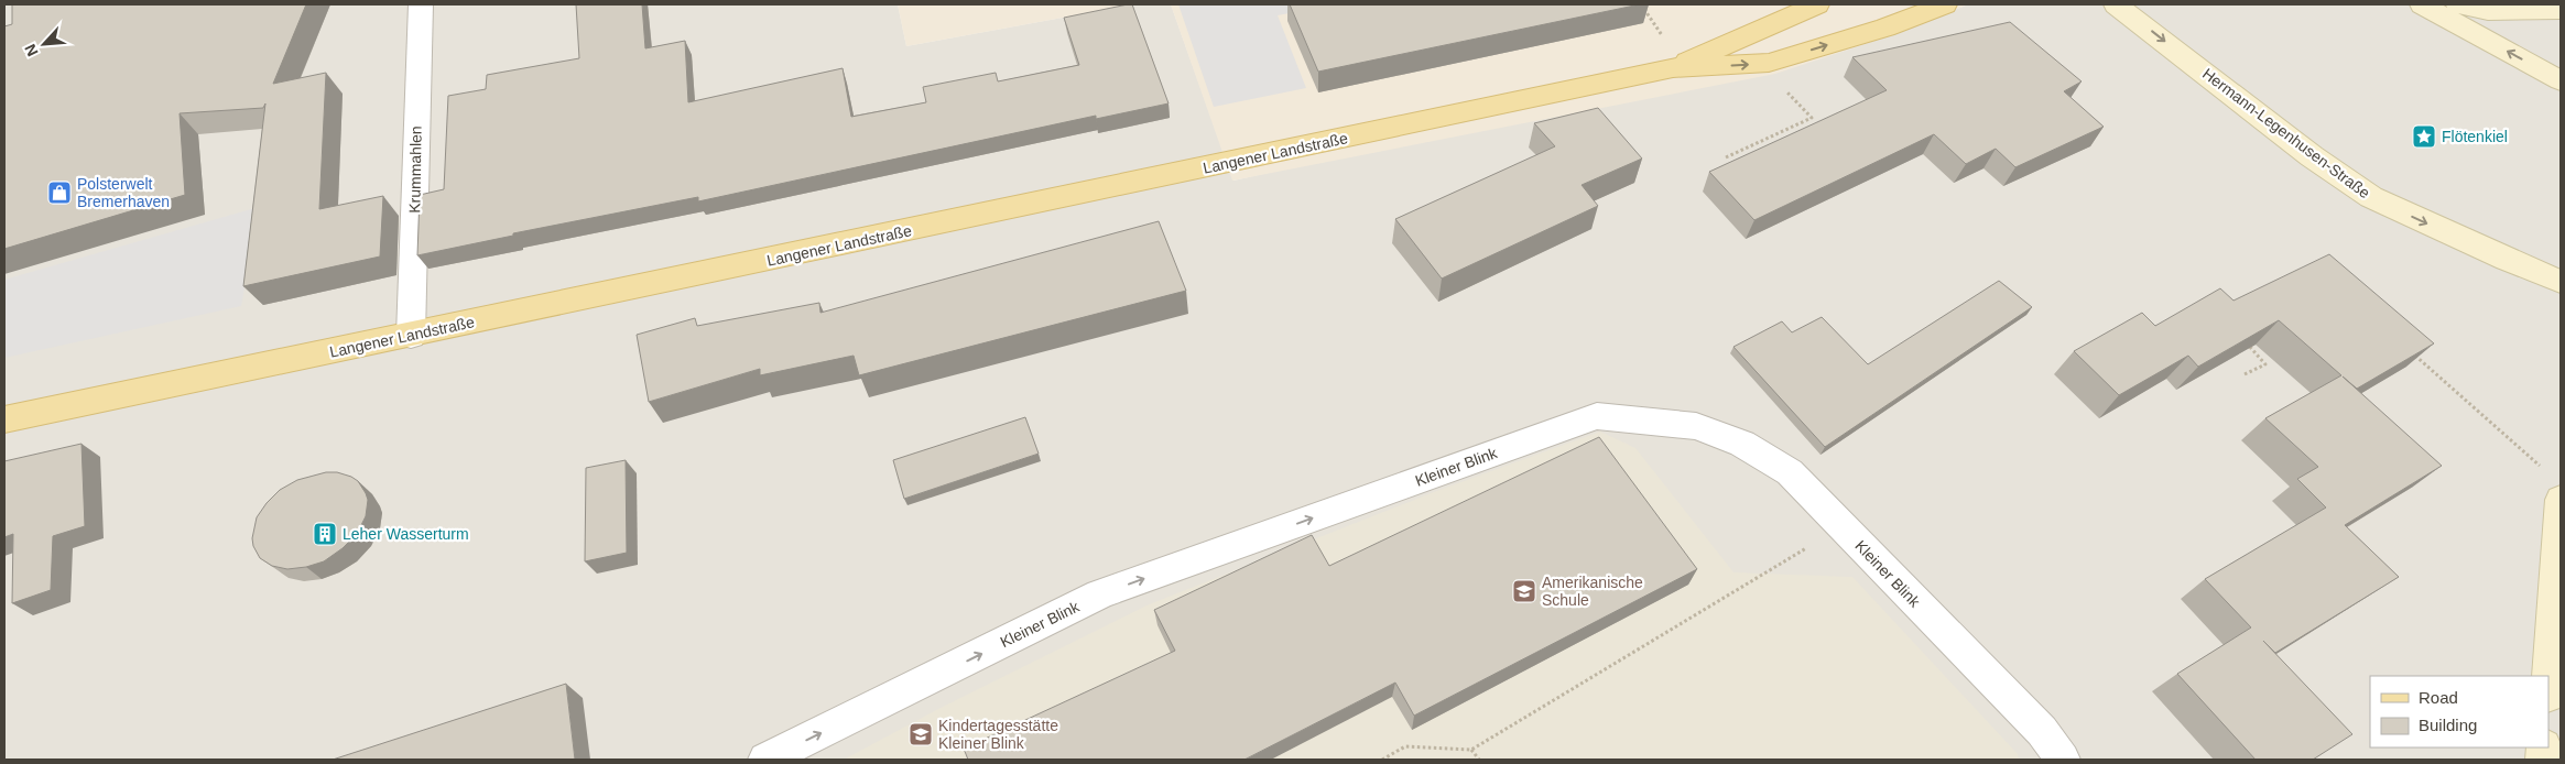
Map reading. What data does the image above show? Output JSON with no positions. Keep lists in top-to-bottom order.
{
  "streets": {
    "main road": ["Langener Landstraße"],
    "street": ["Hermann-Legenhusen-Straße", "Krummahlen", "Kleiner Blink"]
  },
  "crossings": [
    ["Langener Landstraße", "Krummahlen"]
  ],
  "one_way": ["Kleiner Blink"],
  "places": {
    "place": ["Flötenkiel"],
    "shop": ["Polsterwelt Bremerhaven"],
    "building": ["Leher Wasserturm"],
    "school or university": ["Amerikanische Schule", "Kindertagesstätte Kleiner Blink"]
  },
  "legend": ["Road", "Building"],
  "north": "bottom left"
}
